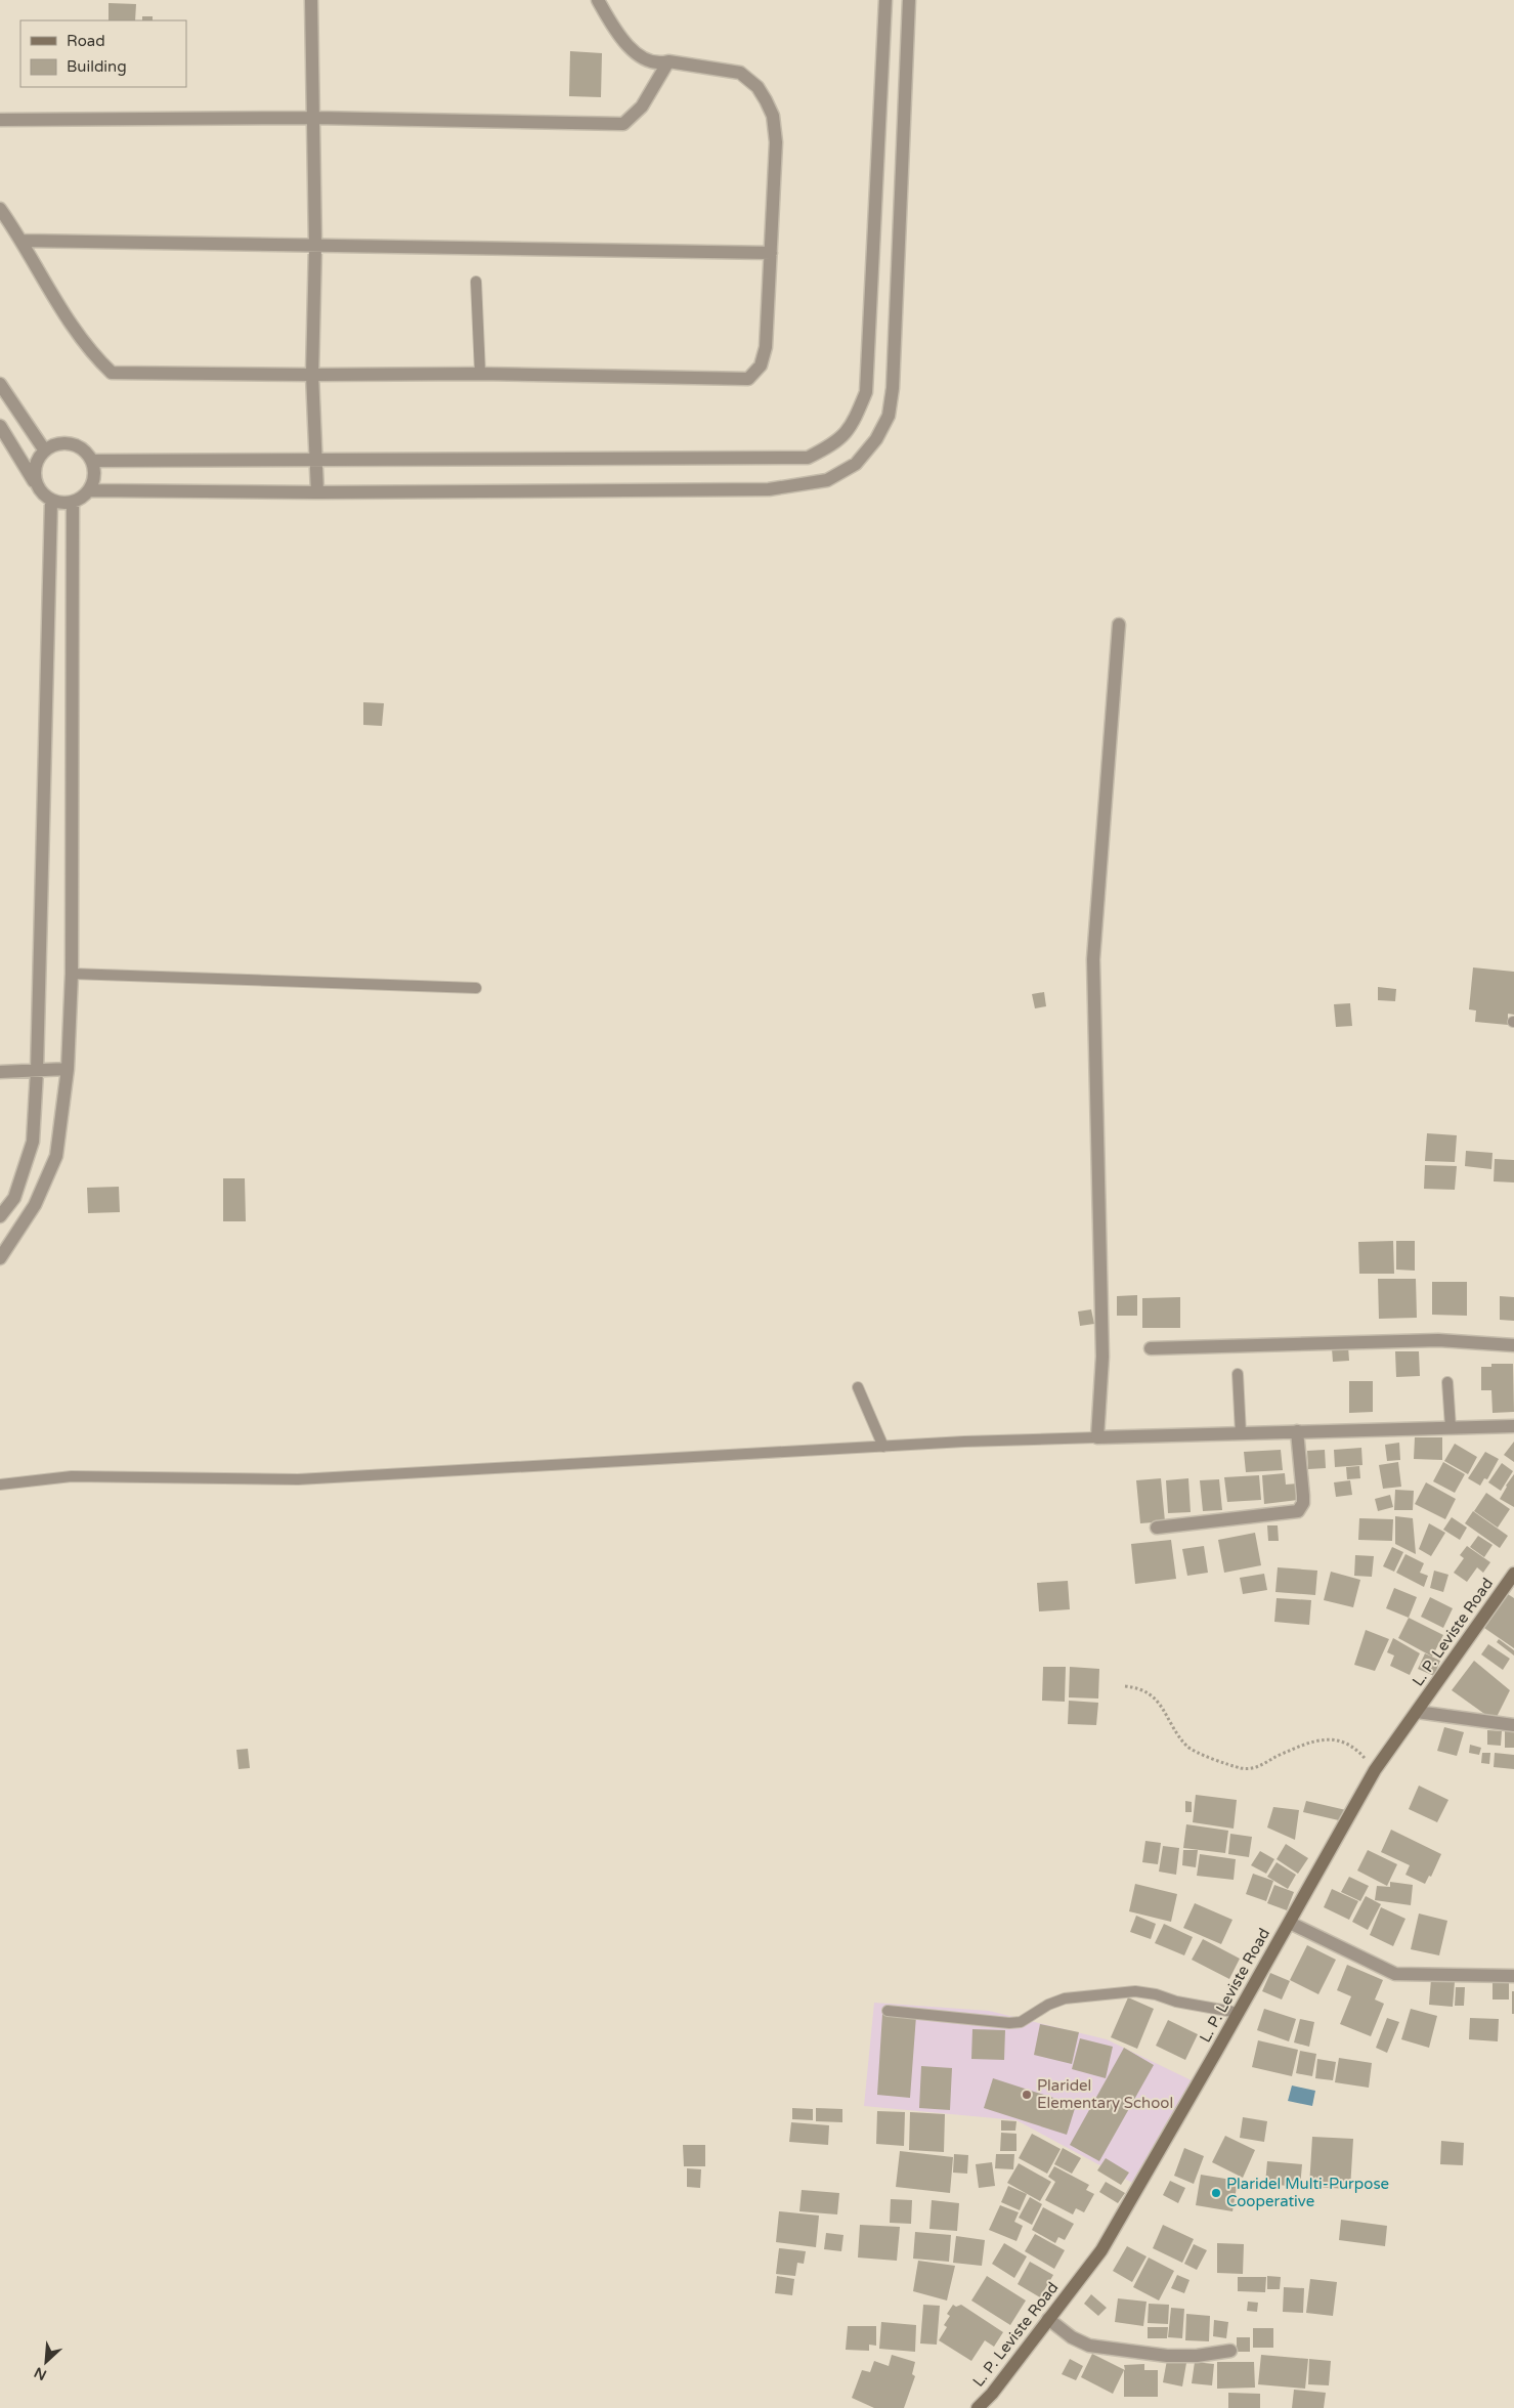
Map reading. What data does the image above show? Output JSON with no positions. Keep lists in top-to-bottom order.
{
  "streets": {
    "main road": ["L. P. Leviste Road"]
  },
  "places": ["Plaridel Elementary School", "Plaridel Multi-Purpose Cooperative"],
  "legend": ["Road", "Building"],
  "north": "bottom left"
}
